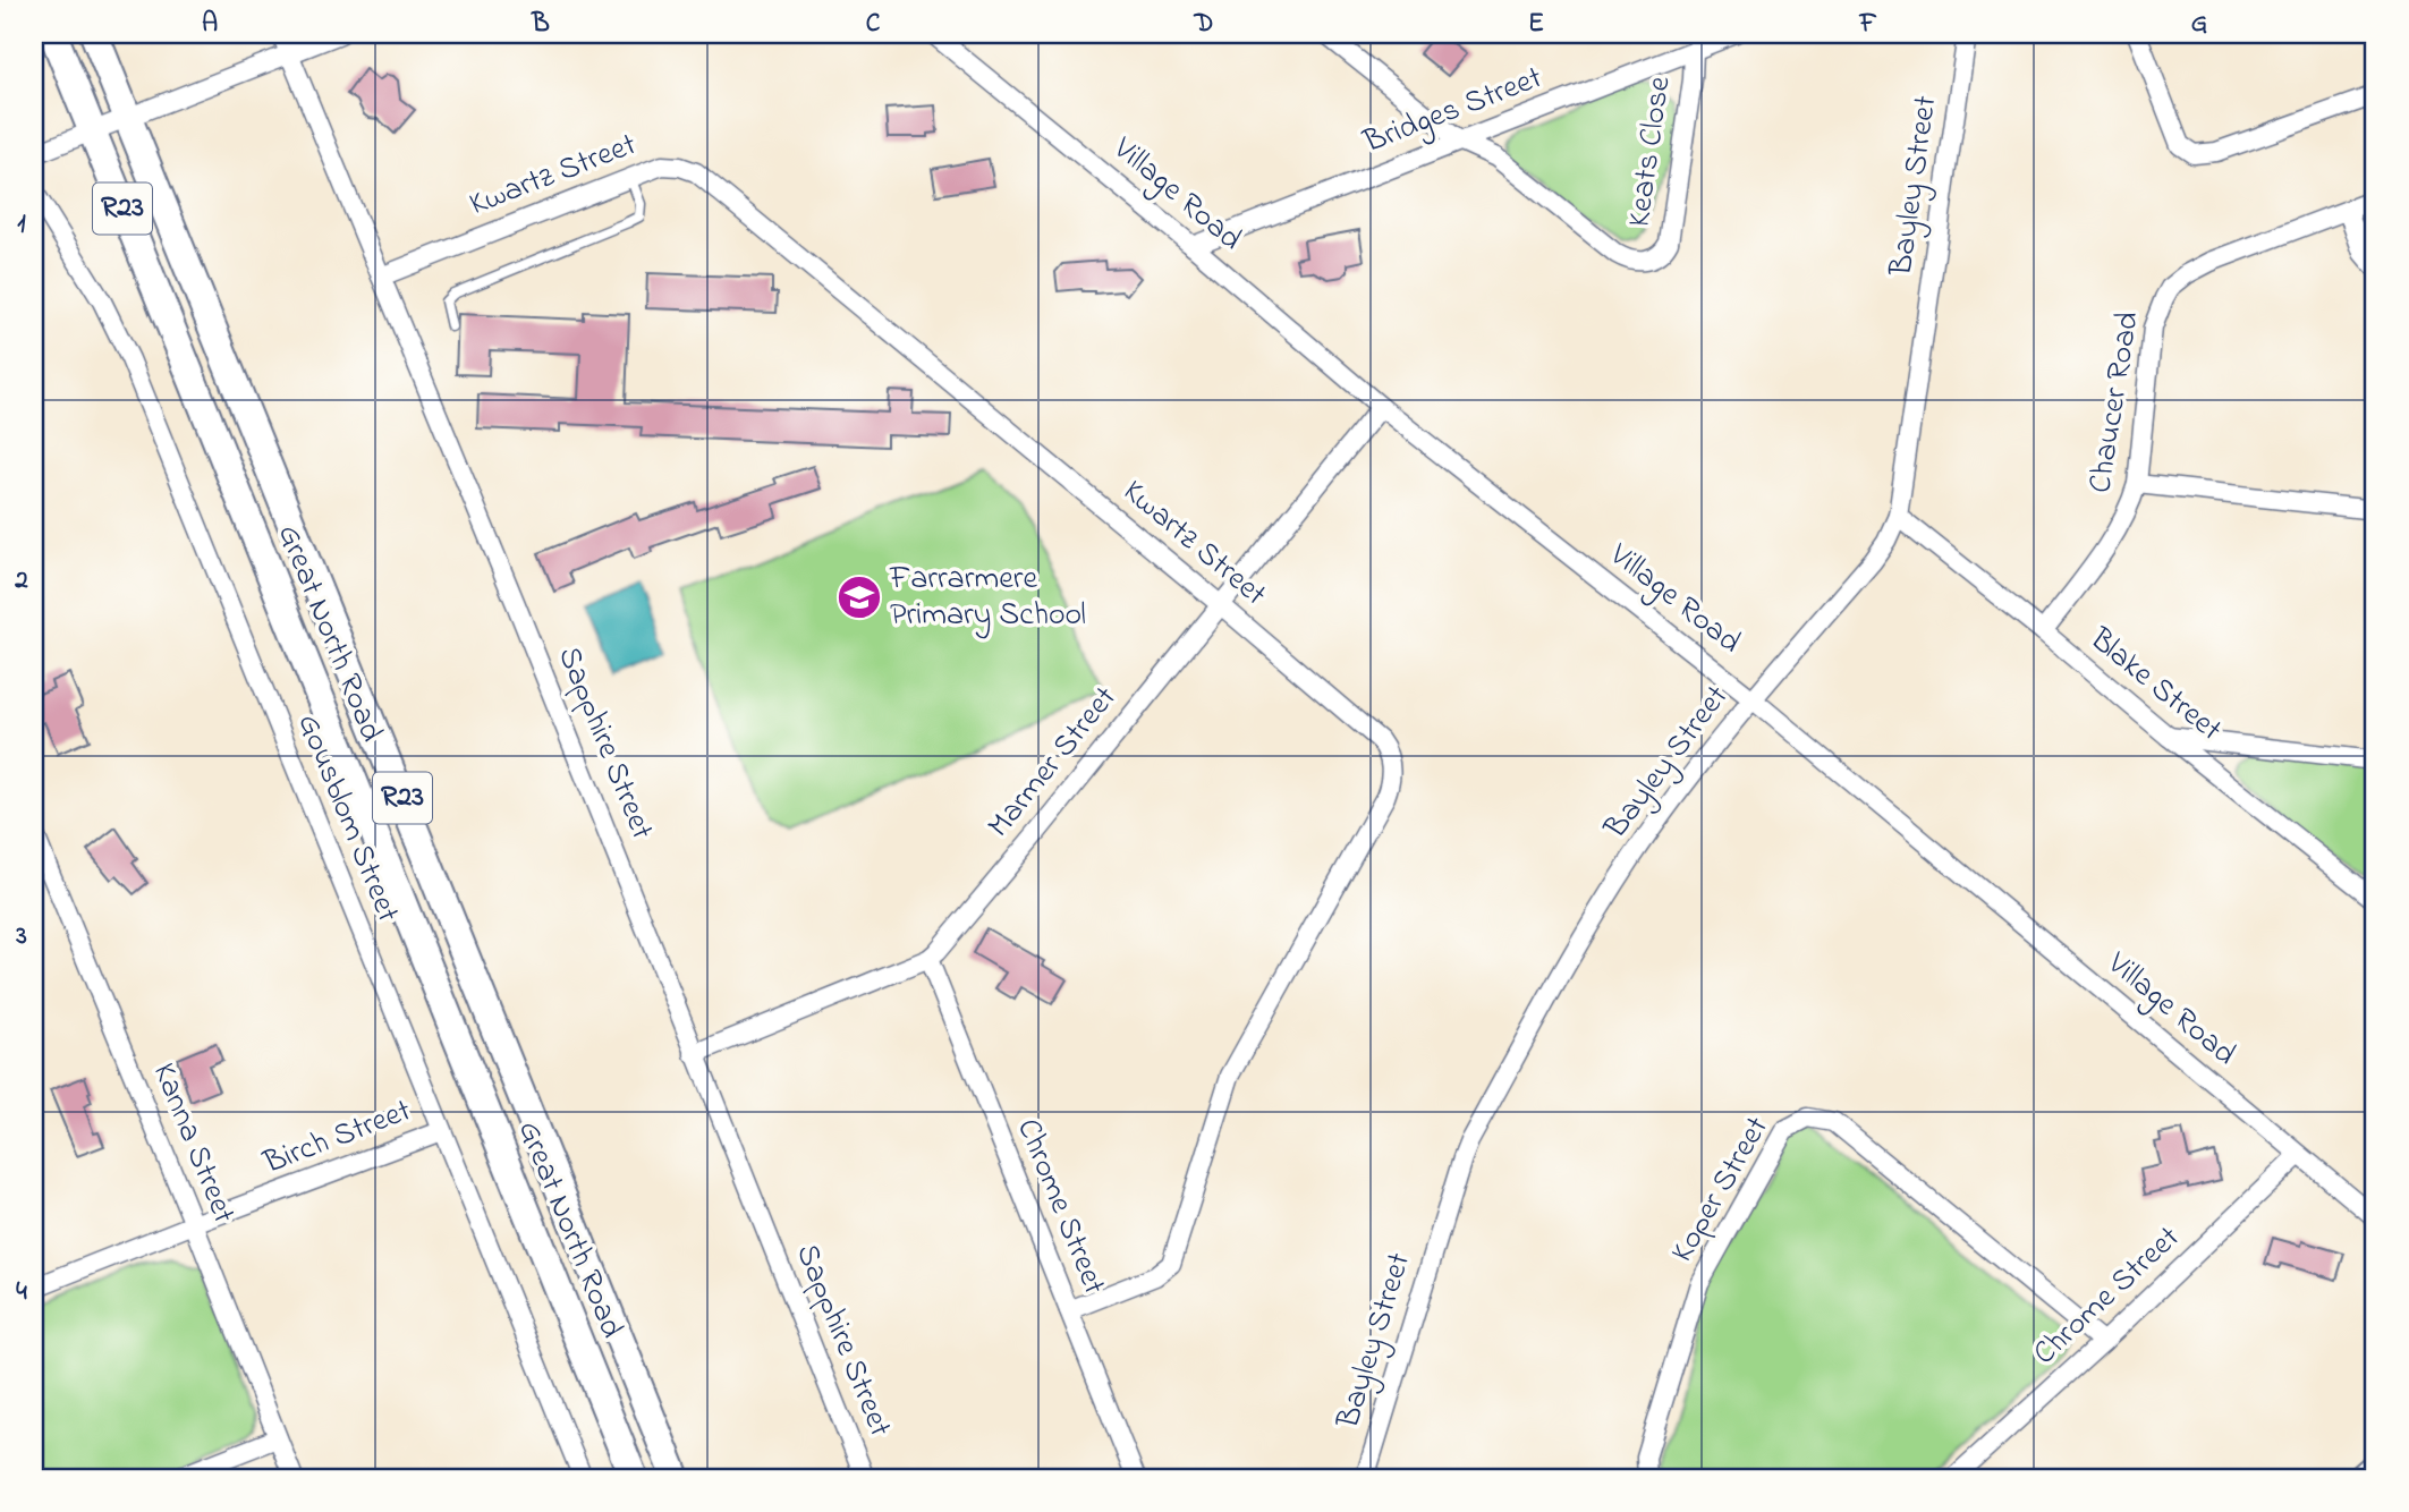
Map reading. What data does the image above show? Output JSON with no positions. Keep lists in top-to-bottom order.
{
  "streets": {
    "main road": ["R23", "Great North Road"],
    "street": [
      "Bridges Street",
      "Keats Close",
      "Kwartz Street",
      "Bayley Street",
      "Village Road",
      "Chaucer Road",
      "Blake Street",
      "Sapphire Street",
      "Marmer Street",
      "Gousblom Street",
      "Birch Street",
      "Kanna Street",
      "Koper Street",
      "Chrome Street"
    ]
  },
  "crossings": [
    ["Bridges Street", "Keats Close"],
    ["Bridges Street", "Village Road"],
    ["Kwartz Street", "Sapphire Street"],
    ["Kwartz Street", "Marmer Street"],
    ["Kwartz Street", "Chrome Street"],
    ["Bayley Street", "Village Road"],
    ["Bayley Street", "Blake Street"],
    ["Village Road", "Marmer Street"],
    ["Village Road", "Chrome Street"],
    ["Chaucer Road", "Blake Street"],
    ["Sapphire Street", "Marmer Street"],
    ["Marmer Street", "Chrome Street"],
    ["Gousblom Street", "Birch Street"],
    ["Birch Street", "Kanna Street"],
    ["Koper Street", "Chrome Street"]
  ],
  "places": {
    "school or university": ["Farrarmere Primary School"]
  },
  "grid": {
    "columns": [
      "A",
      "B",
      "C",
      "D",
      "E",
      "F",
      "G"
    ],
    "rows": [
      "1",
      "2",
      "3",
      "4"
    ]
  }
}
